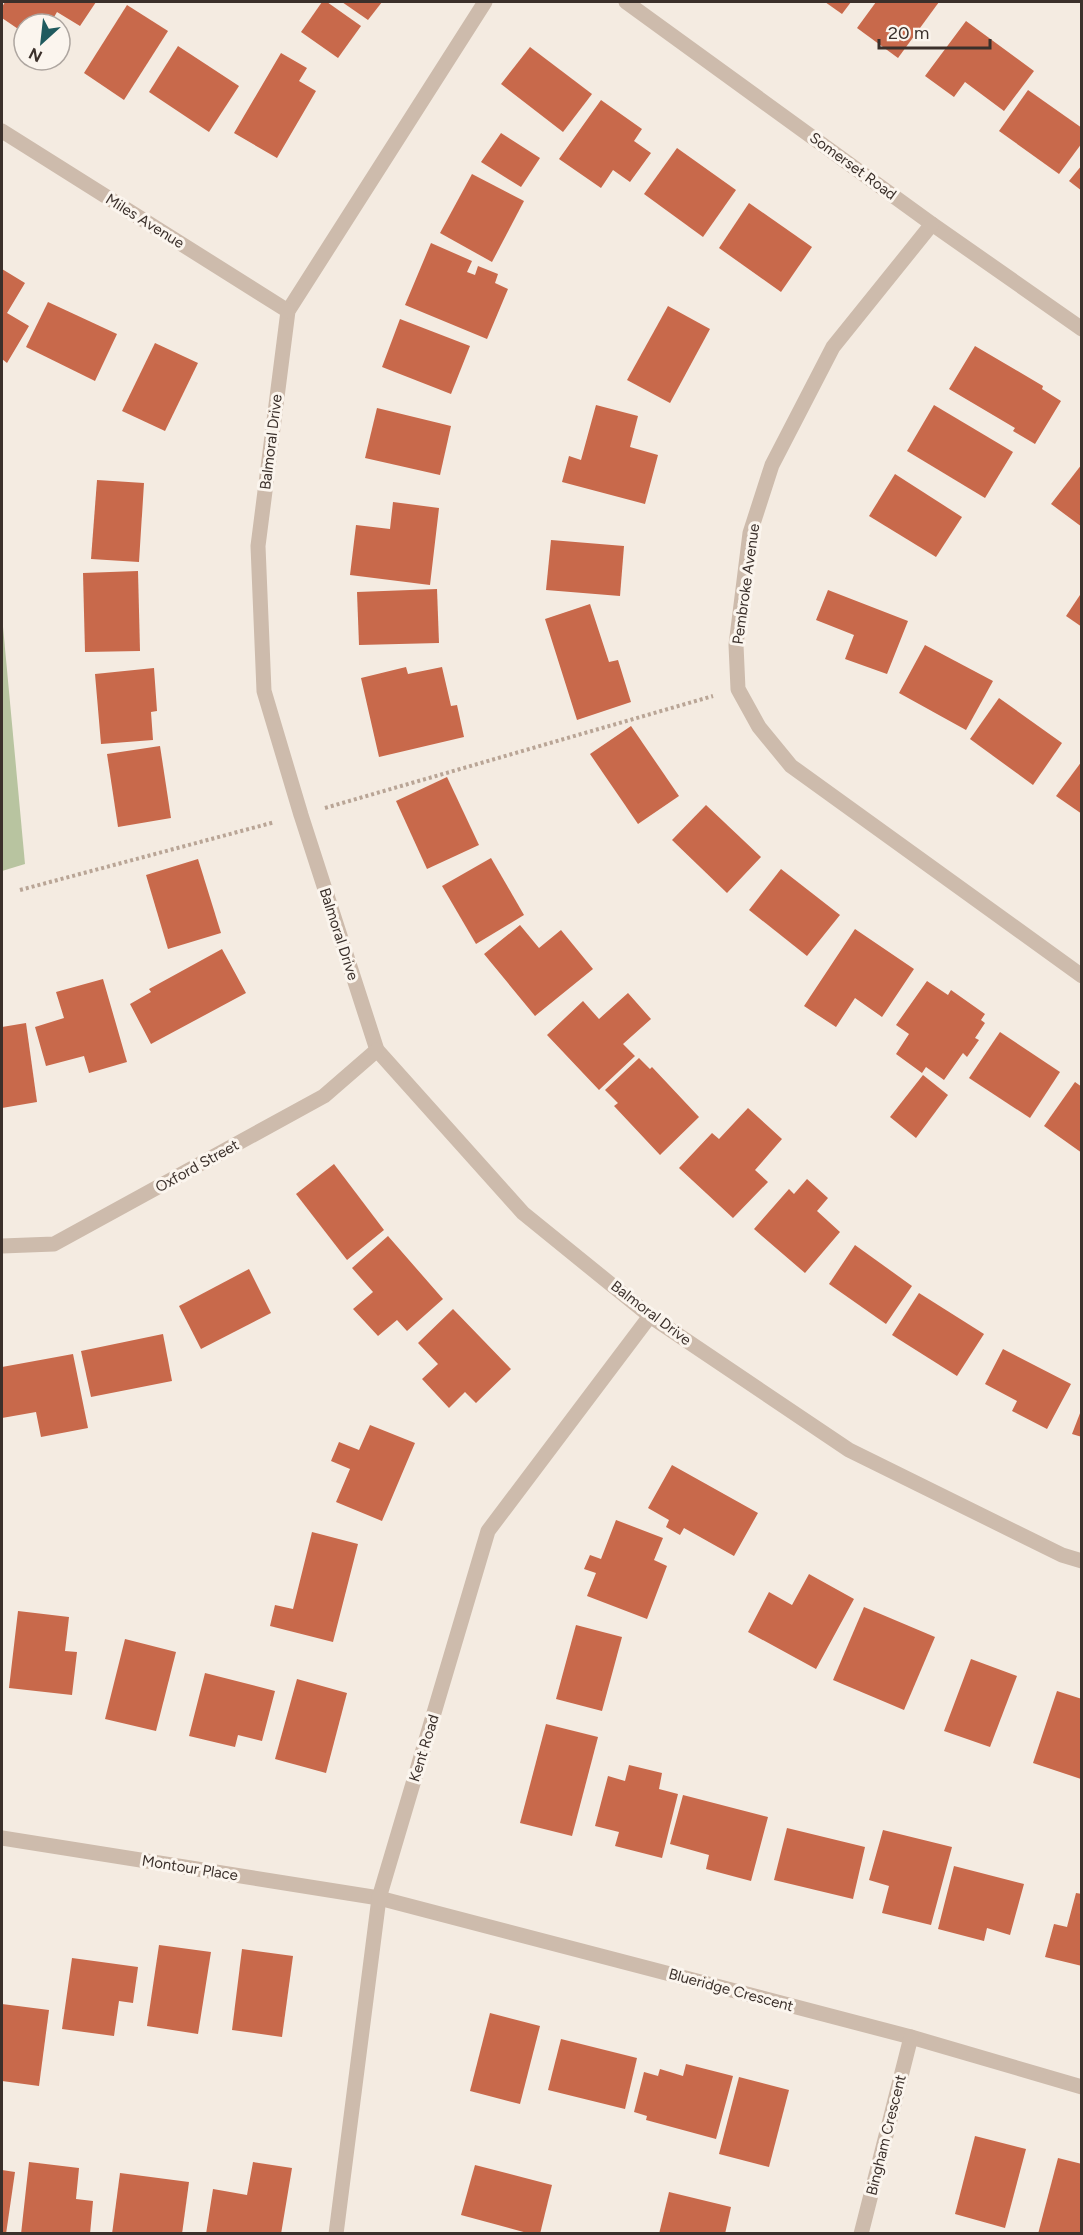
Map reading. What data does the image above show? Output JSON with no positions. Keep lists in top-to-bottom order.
{
  "streets": {
    "street": [
      "Somerset Road",
      "Miles Avenue",
      "Balmoral Drive",
      "Pembroke Avenue",
      "Oxford Street",
      "Kent Road",
      "Montour Place",
      "Blueridge Crescent",
      "Bingham Crescent"
    ]
  },
  "crossings": [
    ["Somerset Road", "Pembroke Avenue"],
    ["Miles Avenue", "Balmoral Drive"],
    ["Balmoral Drive", "Oxford Street"],
    ["Balmoral Drive", "Kent Road"],
    ["Kent Road", "Montour Place"],
    ["Kent Road", "Blueridge Crescent"],
    ["Montour Place", "Blueridge Crescent"],
    ["Blueridge Crescent", "Bingham Crescent"]
  ],
  "scale_bar": "20 m",
  "north": "bottom left"
}
